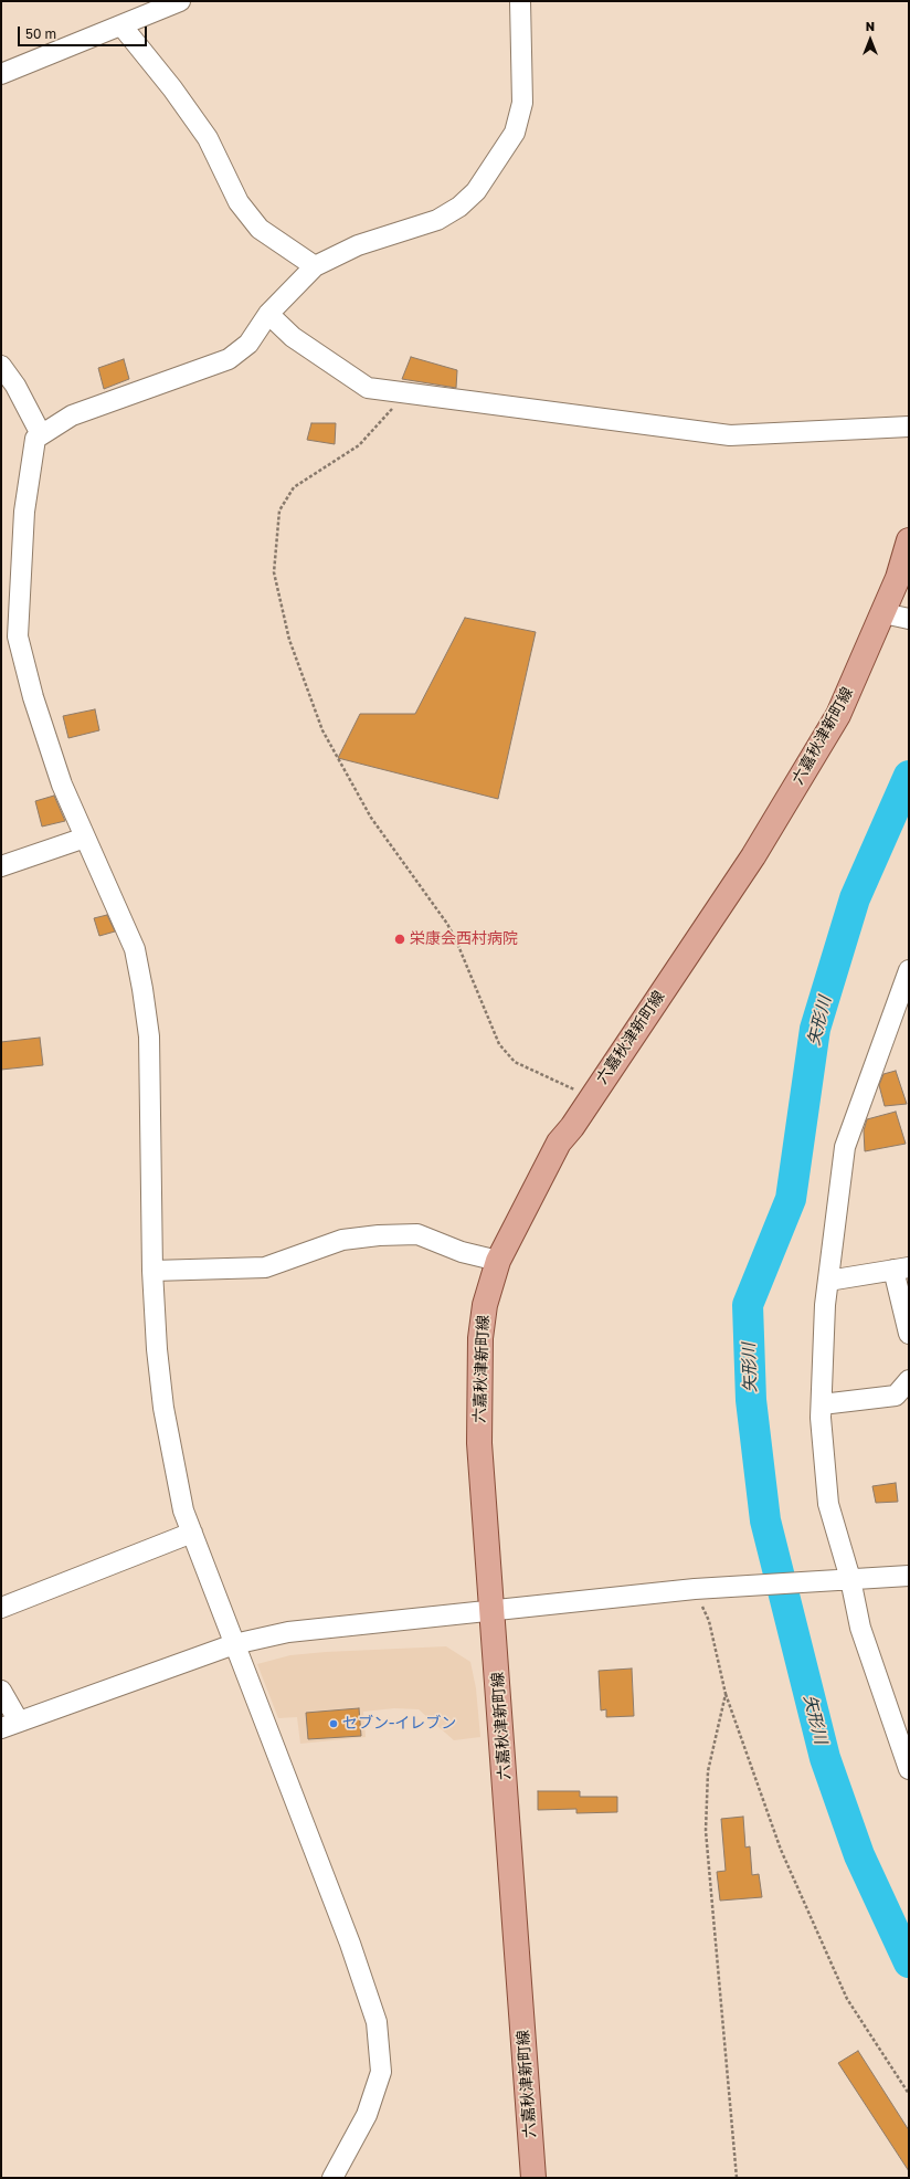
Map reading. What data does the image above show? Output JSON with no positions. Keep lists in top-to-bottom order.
{
  "streets": {
    "main road": ["六嘉秋津新町線"]
  },
  "water": ["矢形川"],
  "places": ["栄康会西村病院", "セブン-イレブン"],
  "scale_bar": "50 m",
  "north": "top"
}
